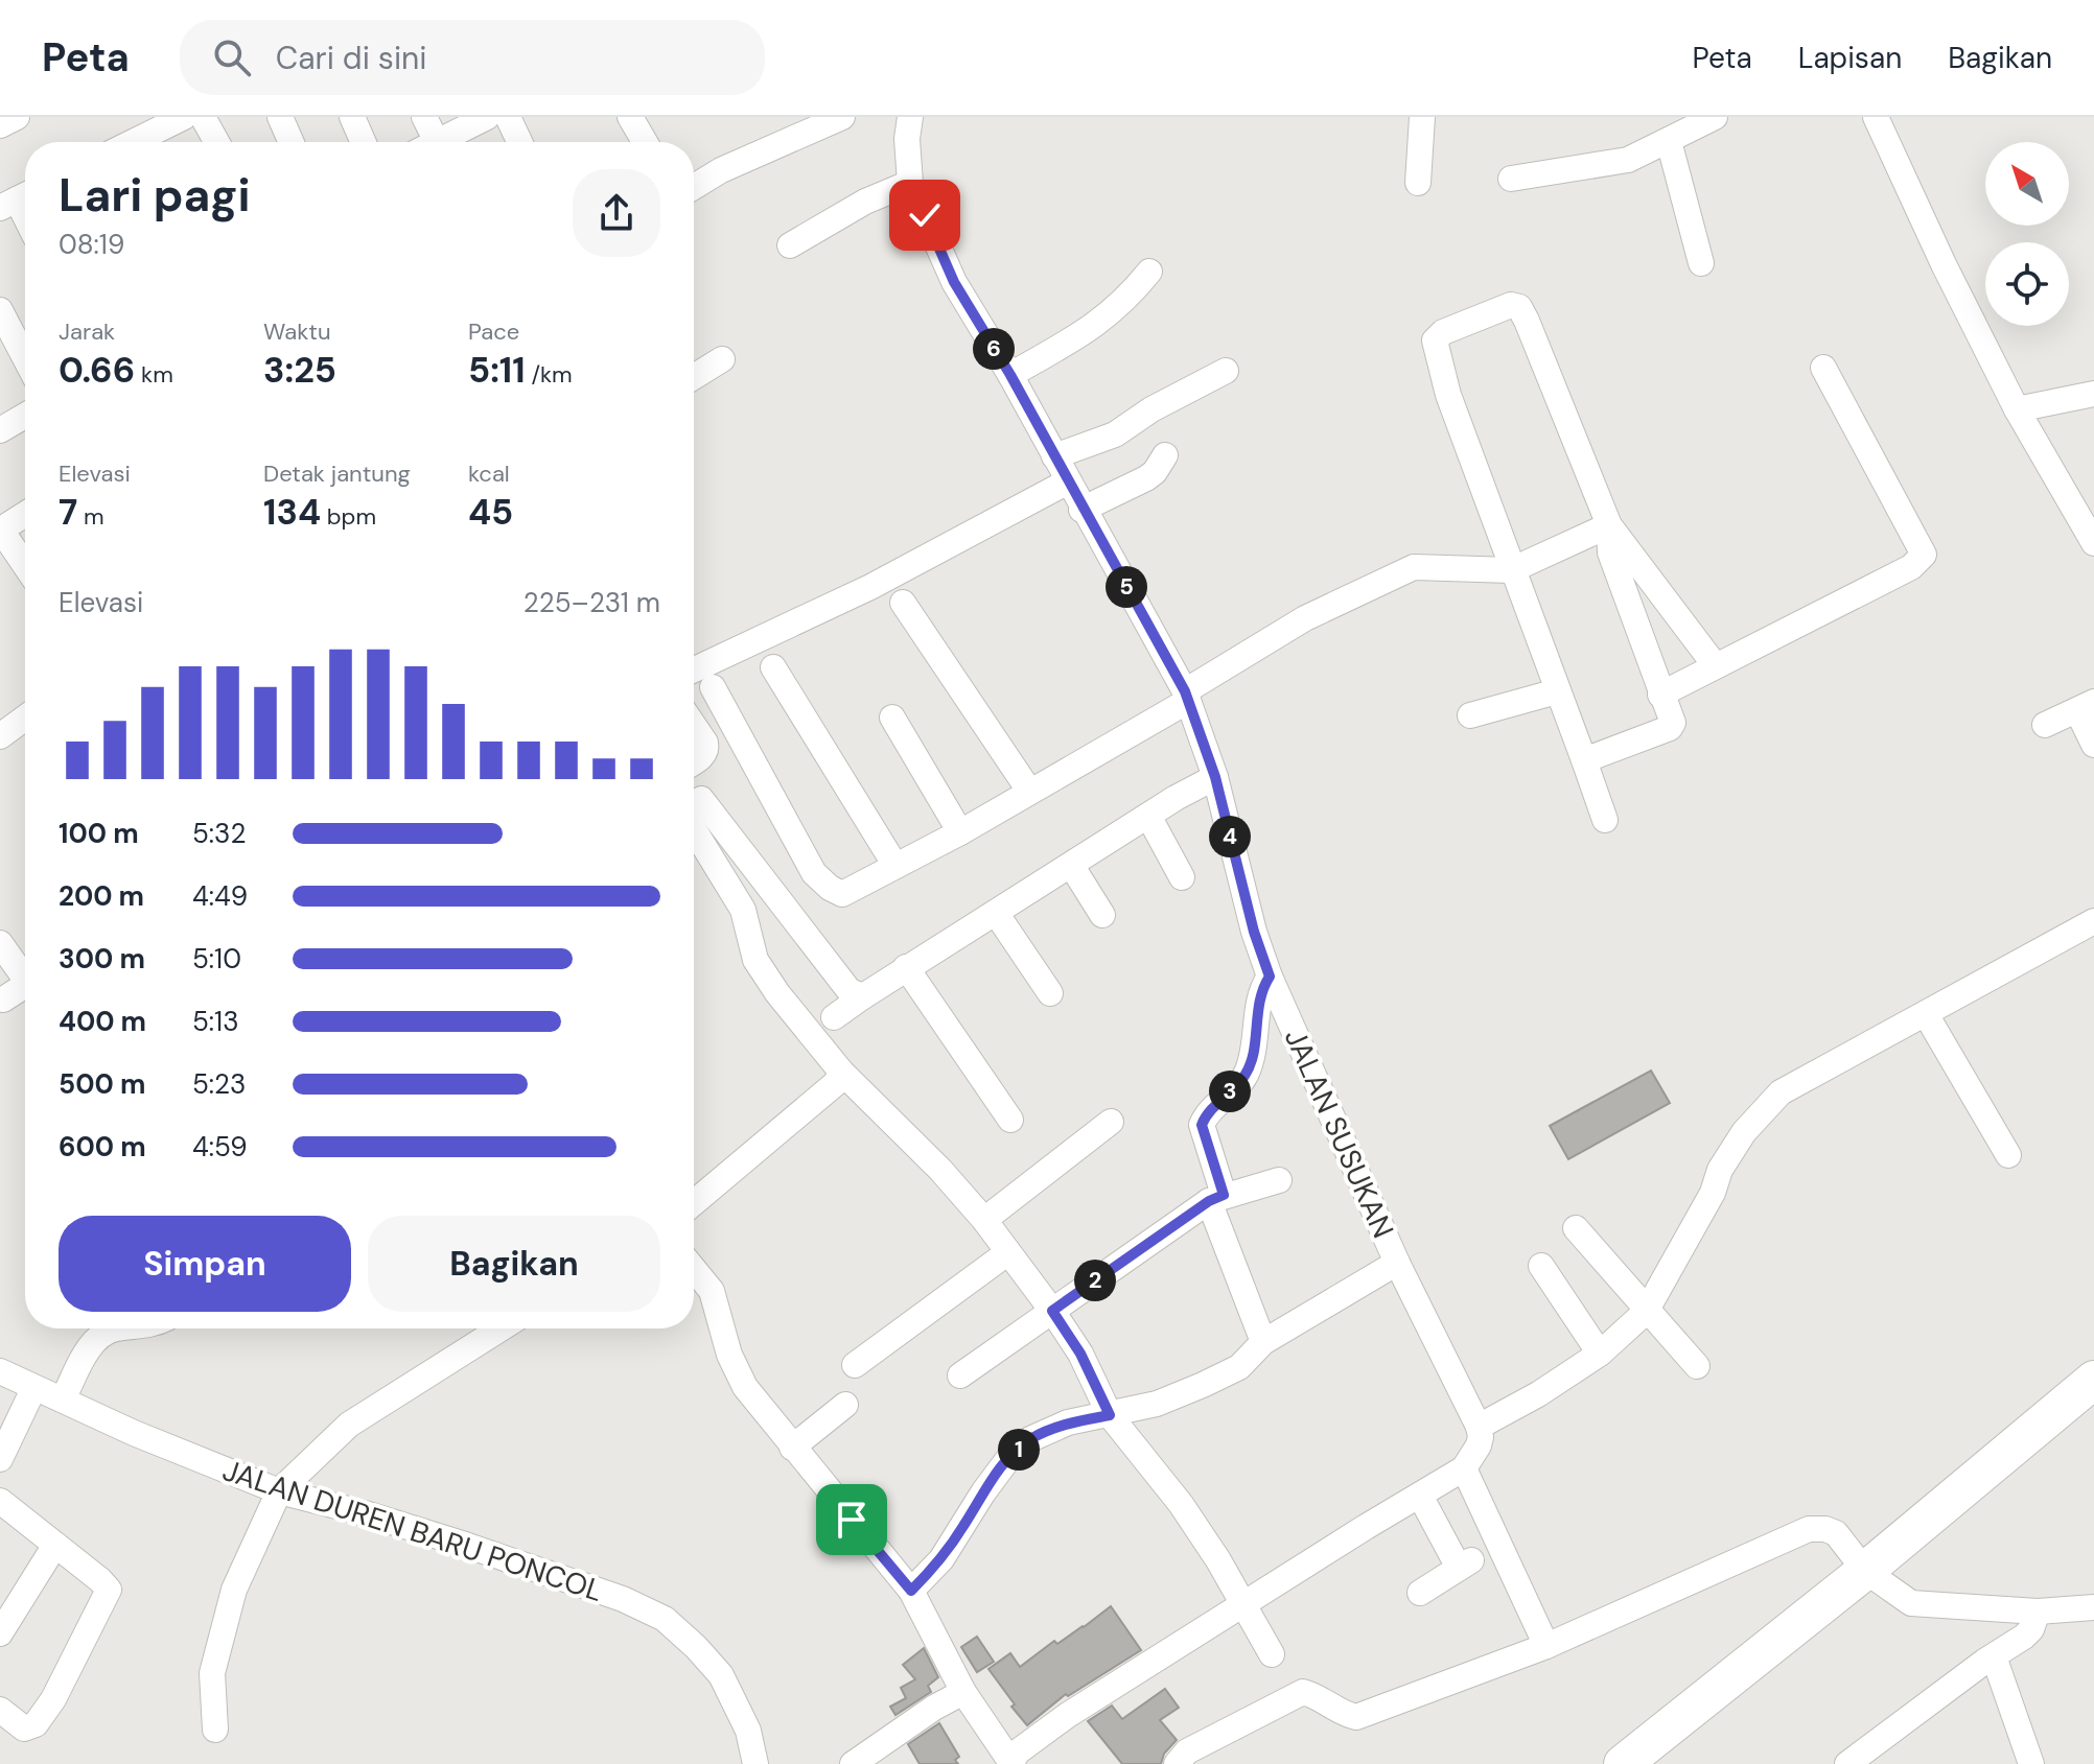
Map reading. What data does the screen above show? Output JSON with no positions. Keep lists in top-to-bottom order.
{
  "streets": {
    "street": ["JALAN SUSUKAN", "JALAN DUREN BARU PONCOL"]
  },
  "north": "top left",
  "page": {
    "header": "Peta",
    "search": "Cari di sini",
    "nav": ["Peta", "Lapisan", "Bagikan"],
    "heading": ["Lari pagi", "08:19"],
    "stats": [
      ["Jarak", "0.66 km"],
      ["Waktu", "3:25"],
      ["Pace", "5:11 /km"],
      ["Elevasi", "7 m"],
      ["Detak jantung", "134 bpm"],
      ["kcal", "45"]
    ],
    "pins": [
      "6",
      "5",
      "4",
      "3",
      "2",
      "1"
    ],
    "chart": ["Elevasi", "225–231 m"],
    "list": [
      {
        "name": "100 m",
        "note": "5:32"
      },
      {
        "name": "200 m",
        "note": "4:49"
      },
      {
        "name": "300 m",
        "note": "5:10"
      },
      {
        "name": "400 m",
        "note": "5:13"
      },
      {
        "name": "500 m",
        "note": "5:23"
      },
      {
        "name": "600 m",
        "note": "4:59"
      }
    ],
    "buttons": ["Simpan", "Bagikan"]
  }
}
